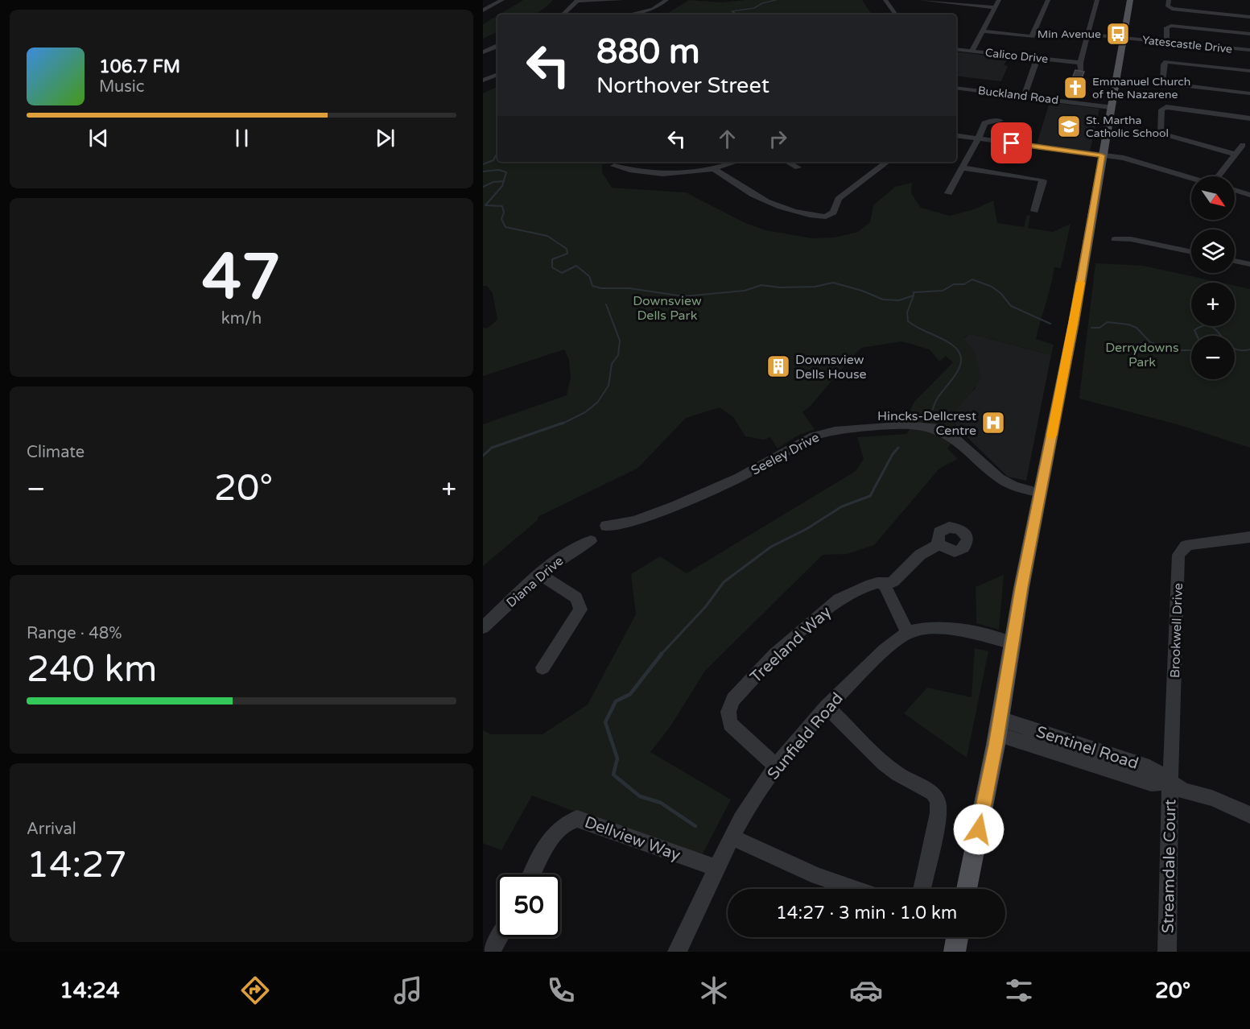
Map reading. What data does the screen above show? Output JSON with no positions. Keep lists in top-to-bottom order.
{
  "streets": {
    "street": [
      "Yatescastle Drive",
      "Calico Drive",
      "Buckland Road",
      "Seeley Drive",
      "Diana Drive",
      "Brookwell Drive",
      "Treeland Way",
      "Sunfield Road",
      "Sentinel Road",
      "Dellview Way",
      "Streamdale Court"
    ]
  },
  "crossings": [
    ["Brookwell Drive", "Sentinel Road"],
    ["Brookwell Drive", "Streamdale Court"],
    ["Treeland Way", "Sunfield Road"],
    ["Sunfield Road", "Dellview Way"],
    ["Sentinel Road", "Streamdale Court"]
  ],
  "parks": ["Downsview Dells Park", "Derrydowns Park"],
  "places": {
    "bus stop": ["Min Avenue"],
    "church": ["Emmanuel Church of the Nazarene"],
    "school or university": ["St. Martha Catholic School"],
    "building": ["Downsview Dells House"],
    "hospital": ["Hincks-Dellcrest Centre"]
  },
  "north": "bottom right",
  "page": {
    "turn": ["880 m", "Northover Street"],
    "song": ["106.7 FM", "Music"],
    "map_buttons": ["+", "−"],
    "tile": [
      ["47", "km/h"],
      "Climate",
      ["Range · 48%", "240 km"],
      ["Arrival", "14:27"]
    ],
    "heat": ["−", "20°", "+"],
    "limit": "50",
    "trip": "14:27 · 3 min · 1.0 km",
    "tabs": ["14:24", "20°"]
  }
}
